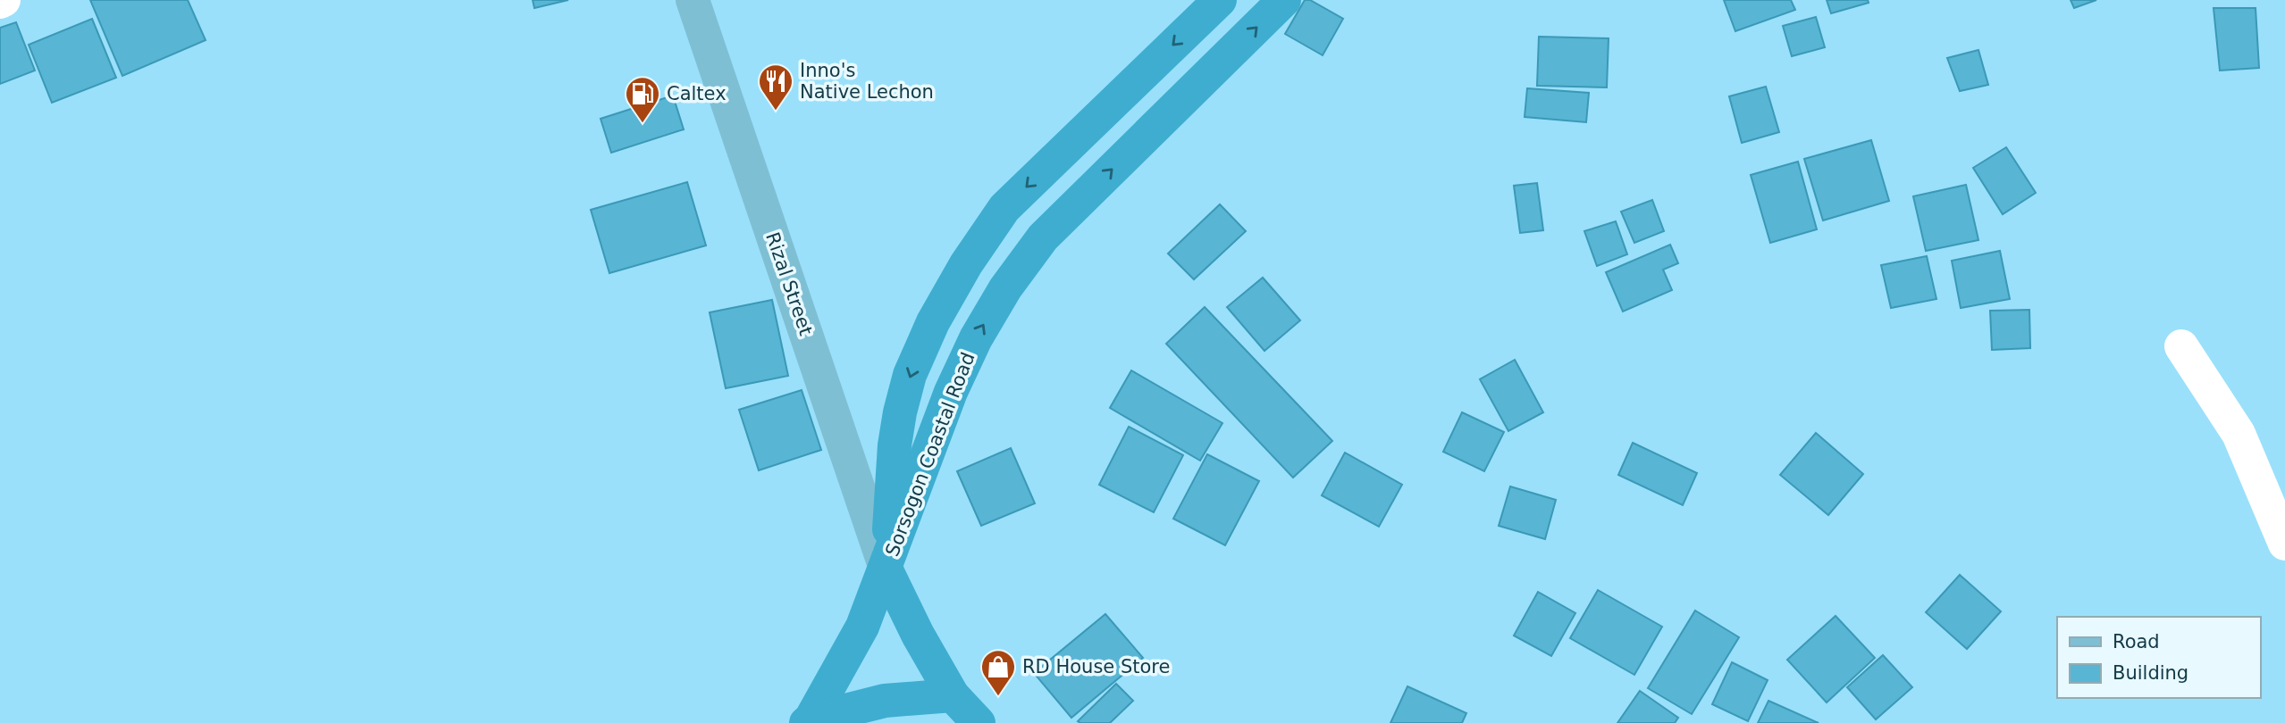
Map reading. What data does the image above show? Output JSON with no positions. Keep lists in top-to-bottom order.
{
  "streets": {
    "highway": ["Sorsogon Coastal Road"],
    "main road": ["Rizal Street"]
  },
  "crossings": [
    ["Rizal Street", "Sorsogon Coastal Road"]
  ],
  "places": {
    "restaurant": ["Inno's Native Lechon"],
    "fuel station": ["Caltex"],
    "shop": ["RD House Store"]
  },
  "legend": ["Road", "Building"]
}
